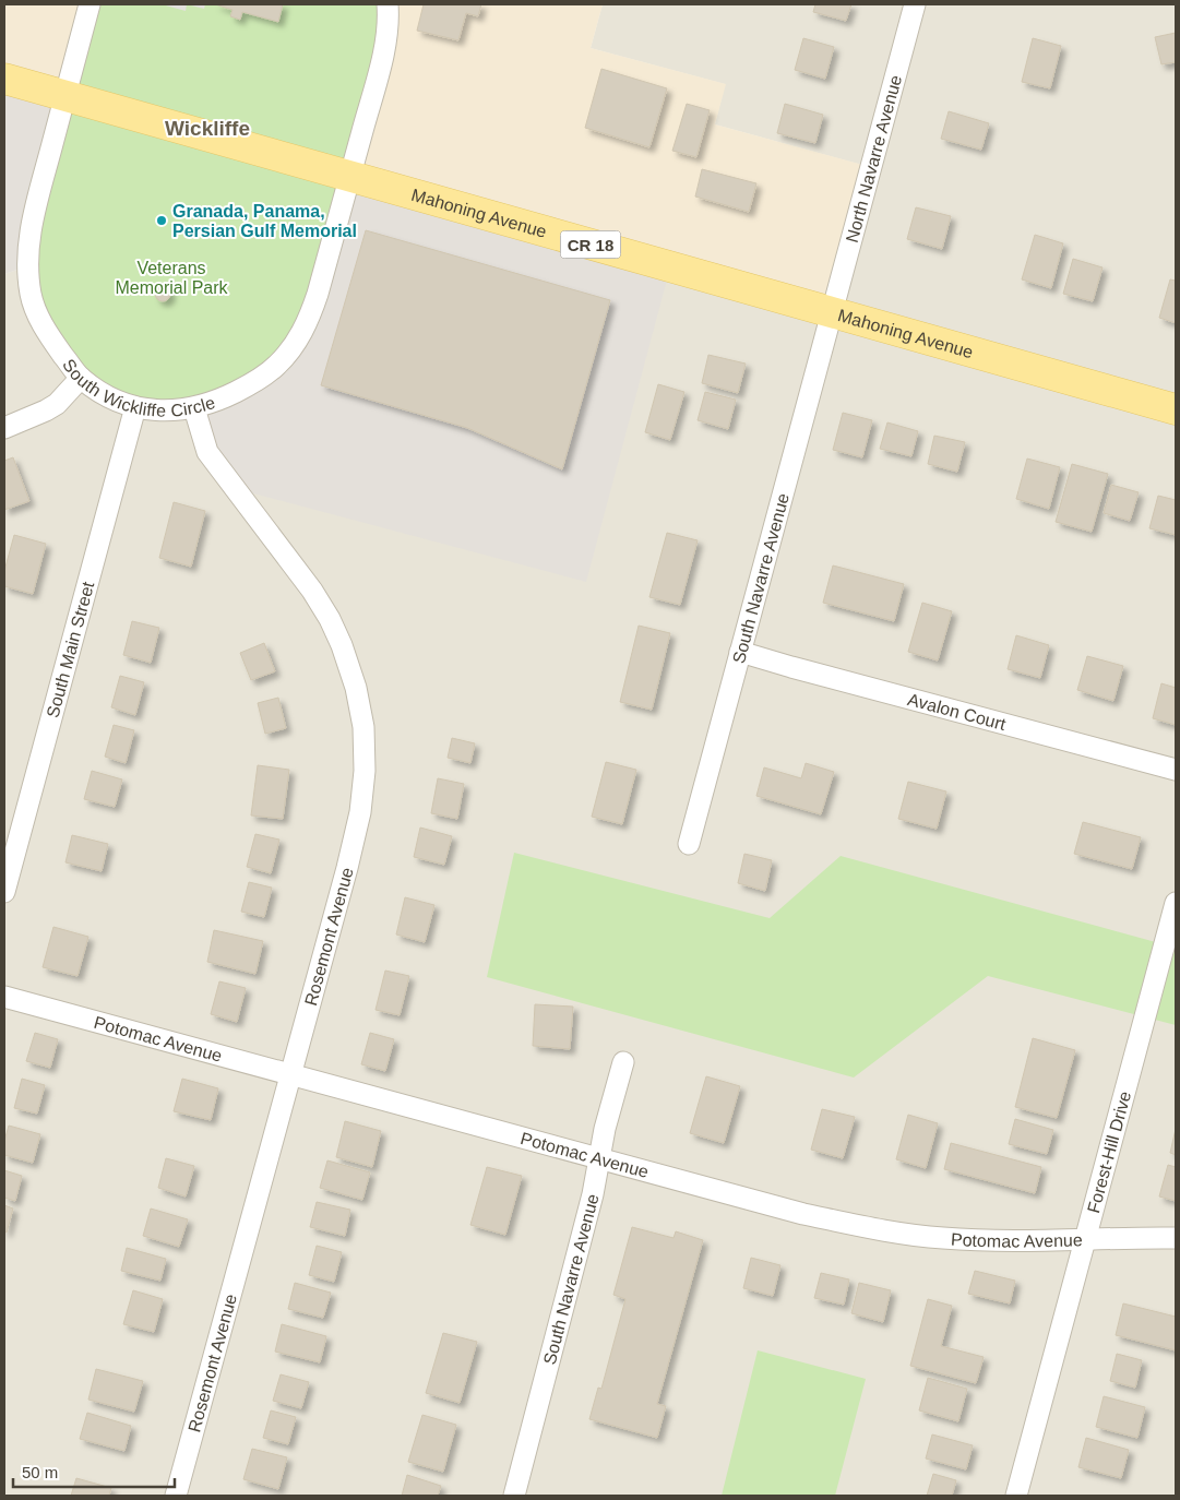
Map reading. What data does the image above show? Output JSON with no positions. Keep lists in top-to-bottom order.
{
  "streets": {
    "main road": ["Mahoning Avenue", "CR 18"],
    "street": [
      "North Navarre Avenue",
      "South Wickliffe Circle",
      "South Navarre Avenue",
      "South Main Street",
      "Avalon Court",
      "Rosemont Avenue",
      "Potomac Avenue",
      "Forest-Hill Drive"
    ]
  },
  "crossings": [
    ["North Navarre Avenue", "Mahoning Avenue"],
    ["North Navarre Avenue", "South Navarre Avenue"],
    ["Mahoning Avenue", "South Wickliffe Circle"],
    ["Mahoning Avenue", "South Navarre Avenue"],
    ["South Wickliffe Circle", "South Main Street"],
    ["South Wickliffe Circle", "Rosemont Avenue"],
    ["South Navarre Avenue", "Avalon Court"],
    ["South Navarre Avenue", "Potomac Avenue"],
    ["Rosemont Avenue", "Potomac Avenue"],
    ["Potomac Avenue", "Forest-Hill Drive"]
  ],
  "districts": ["Wickliffe"],
  "parks": ["Veterans Memorial Park"],
  "places": ["Granada, Panama, Persian Gulf Memorial"],
  "scale_bar": "50 m"
}
